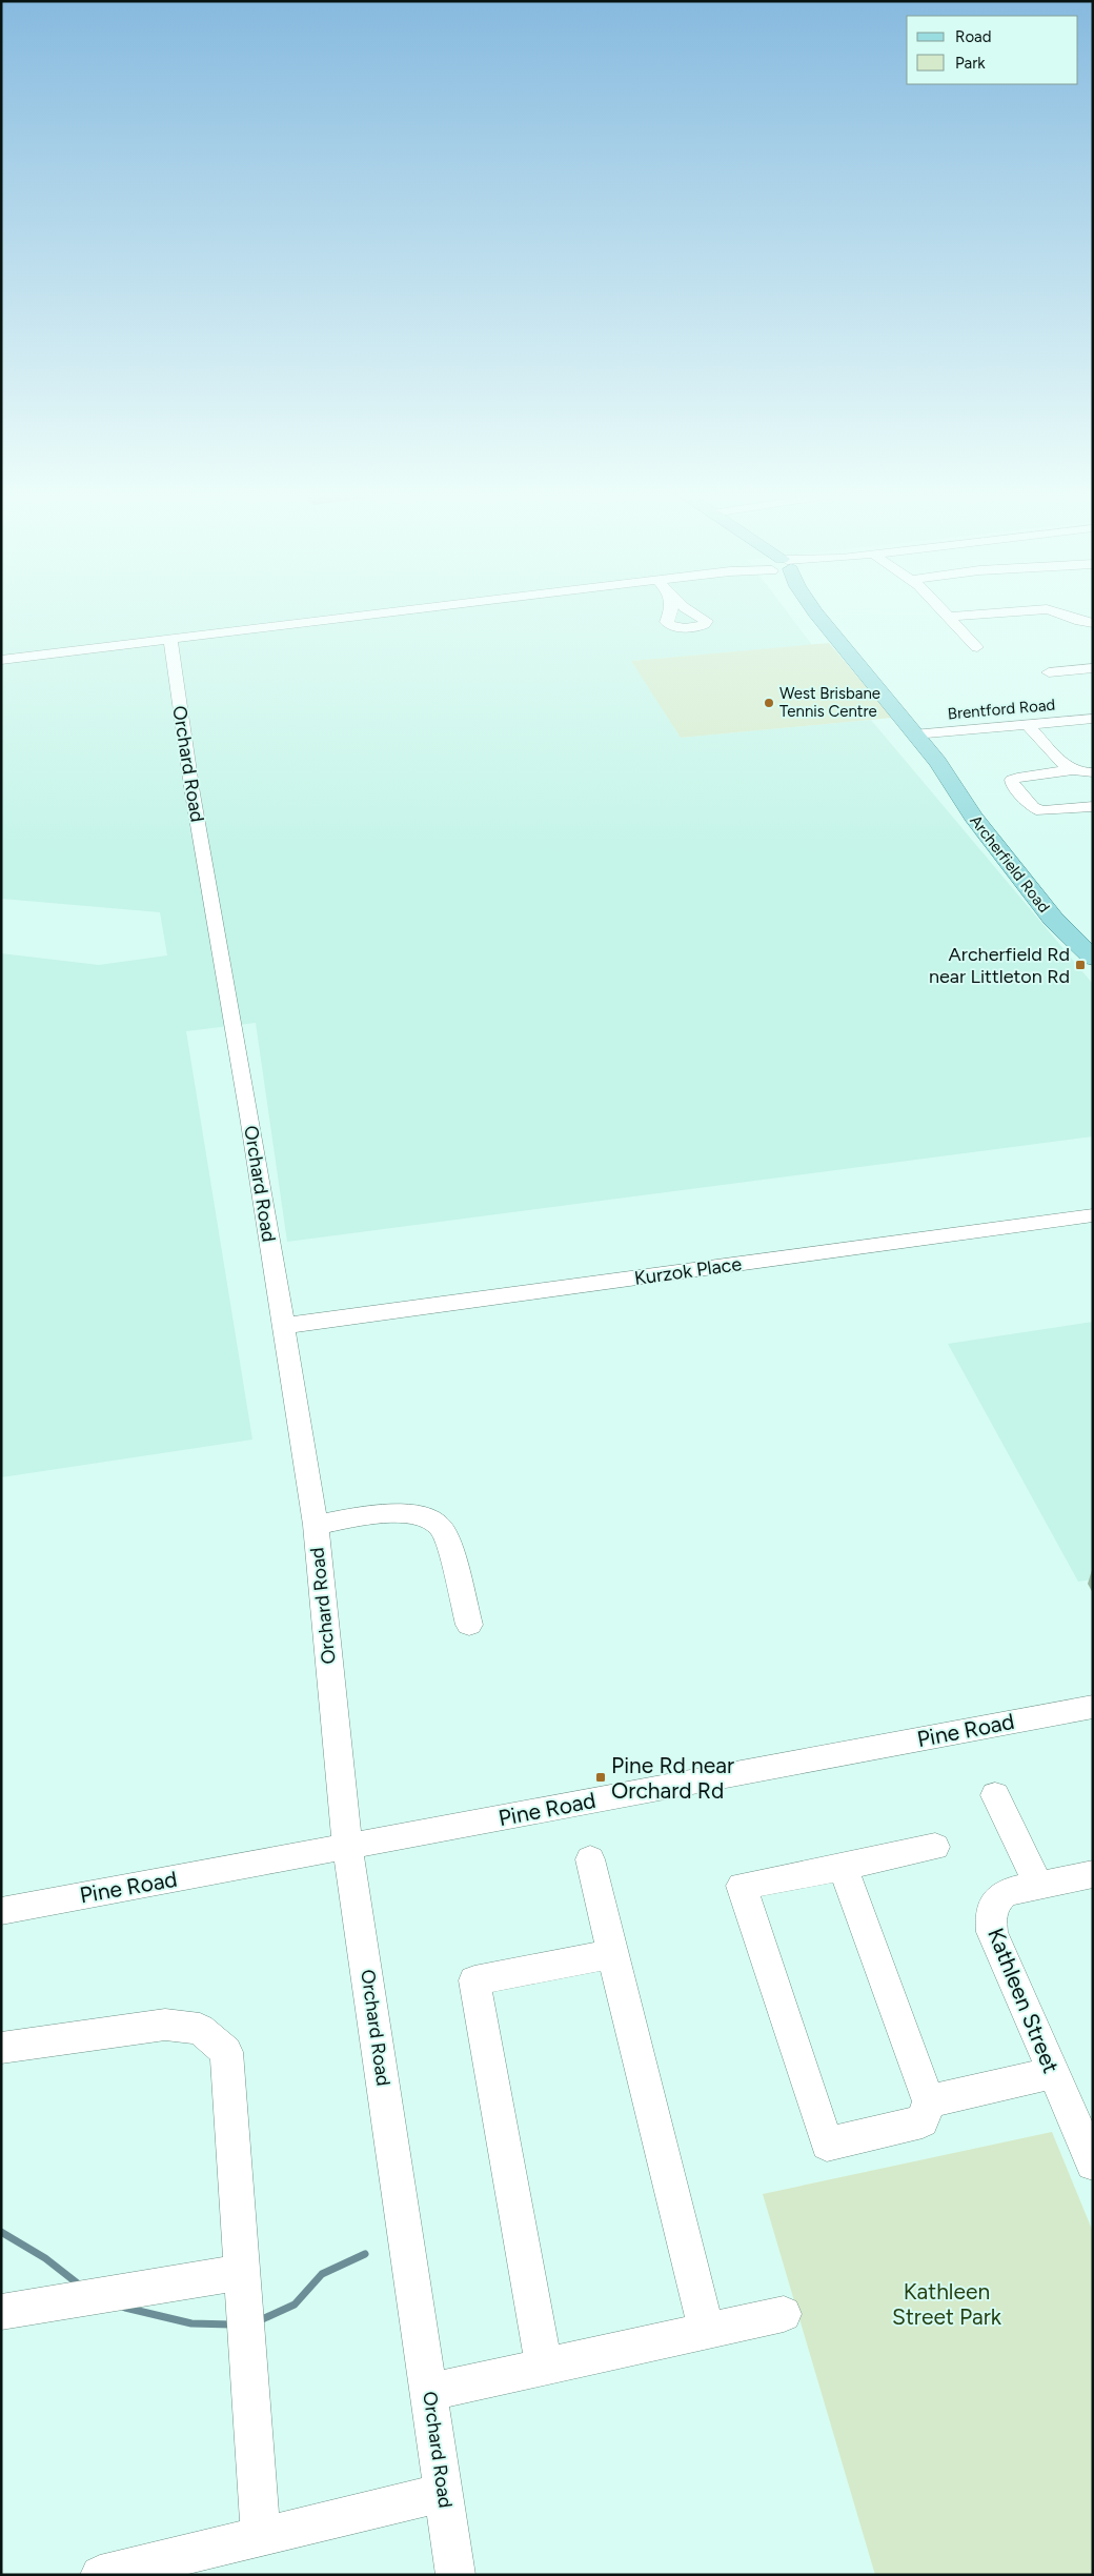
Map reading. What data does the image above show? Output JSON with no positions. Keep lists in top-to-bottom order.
{
  "streets": {
    "main road": ["Archerfield Road"],
    "street": [
      "Brentford Road",
      "Orchard Road",
      "Kurzok Place",
      "Pine Road",
      "Kathleen Street"
    ]
  },
  "crossings": [
    ["Brentford Road", "Archerfield Road"],
    ["Orchard Road", "Kurzok Place"],
    ["Orchard Road", "Pine Road"]
  ],
  "parks": ["Kathleen Street Park"],
  "places": {
    "other": ["West Brisbane Tennis Centre"],
    "transit": ["Archerfield Rd near Littleton Rd", "Pine Rd near Orchard Rd"]
  },
  "legend": ["Road", "Park"]
}
